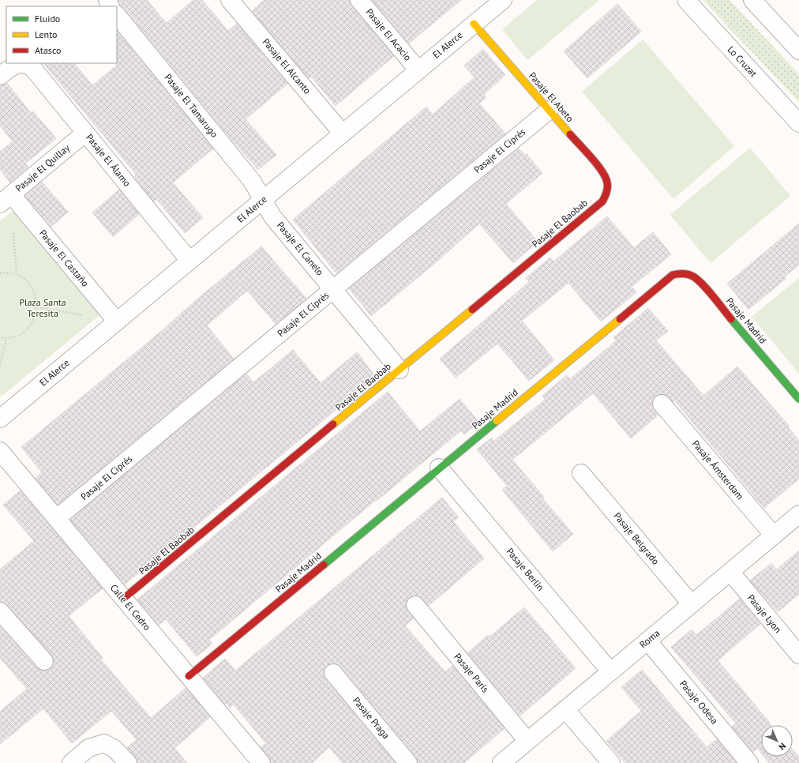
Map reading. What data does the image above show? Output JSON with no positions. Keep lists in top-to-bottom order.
{
  "streets": {
    "street": [
      "Pasaje El Acacio",
      "El Alerce",
      "Lo Cruzat",
      "Pasaje El Alcanto",
      "Pasaje El Abeto",
      "Pasaje El Tamarugo",
      "Pasaje El Ciprés",
      "Pasaje El Álamo",
      "Pasaje El Quillay",
      "Pasaje El Baobab",
      "Pasaje El Canelo",
      "Pasaje El Castaño",
      "Pasaje Madrid",
      "Pasaje Ámsterdam",
      "Pasaje Belgrado",
      "Pasaje Berlín",
      "Calle El Cedro",
      "Pasaje Lyon",
      "Roma",
      "Pasaje París",
      "Pasaje Odesa",
      "Pasaje Praga"
    ]
  },
  "crossings": [
    ["Pasaje El Acacio", "El Alerce"],
    ["El Alerce", "Pasaje El Alcanto"],
    ["El Alerce", "Pasaje El Abeto"],
    ["El Alerce", "Pasaje El Tamarugo"],
    ["El Alerce", "Pasaje El Álamo"],
    ["El Alerce", "Pasaje El Canelo"],
    ["El Alerce", "Pasaje El Castaño"],
    ["Pasaje El Abeto", "Pasaje El Ciprés"],
    ["Pasaje El Abeto", "Pasaje El Baobab"],
    ["Pasaje El Tamarugo", "Pasaje El Canelo"],
    ["Pasaje El Ciprés", "Pasaje El Canelo"],
    ["Pasaje El Ciprés", "Calle El Cedro"],
    ["Pasaje El Álamo", "Pasaje El Quillay"],
    ["Pasaje El Quillay", "Pasaje El Castaño"],
    ["Pasaje El Baobab", "Pasaje El Canelo"],
    ["Pasaje El Baobab", "Calle El Cedro"],
    ["Pasaje Madrid", "Pasaje Berlín"],
    ["Pasaje Madrid", "Calle El Cedro"],
    ["Pasaje Ámsterdam", "Roma"],
    ["Pasaje Belgrado", "Roma"],
    ["Pasaje Berlín", "Roma"],
    ["Pasaje Lyon", "Roma"],
    ["Roma", "Pasaje París"],
    ["Roma", "Pasaje Odesa"]
  ],
  "parks": ["Plaza Santa Teresita"],
  "legend": ["Fluido", "Lento", "Atasco"],
  "north": "bottom right"
}
